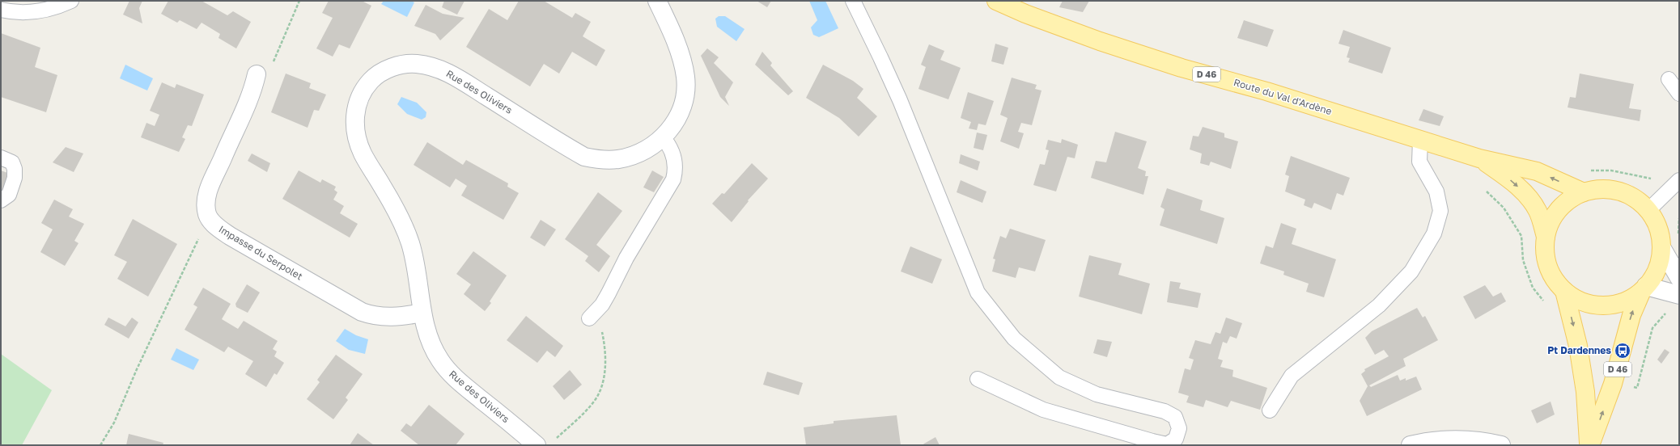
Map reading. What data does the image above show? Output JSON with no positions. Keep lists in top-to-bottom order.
{
  "streets": {
    "main road": ["D 46", "Route du Val d'Ardène"],
    "street": ["Rue des Oliviers", "Impasse du Serpolet"]
  },
  "crossings": [
    ["Rue des Oliviers", "Impasse du Serpolet"]
  ],
  "places": {
    "bus stop": ["Pt Dardennes"]
  }
}
